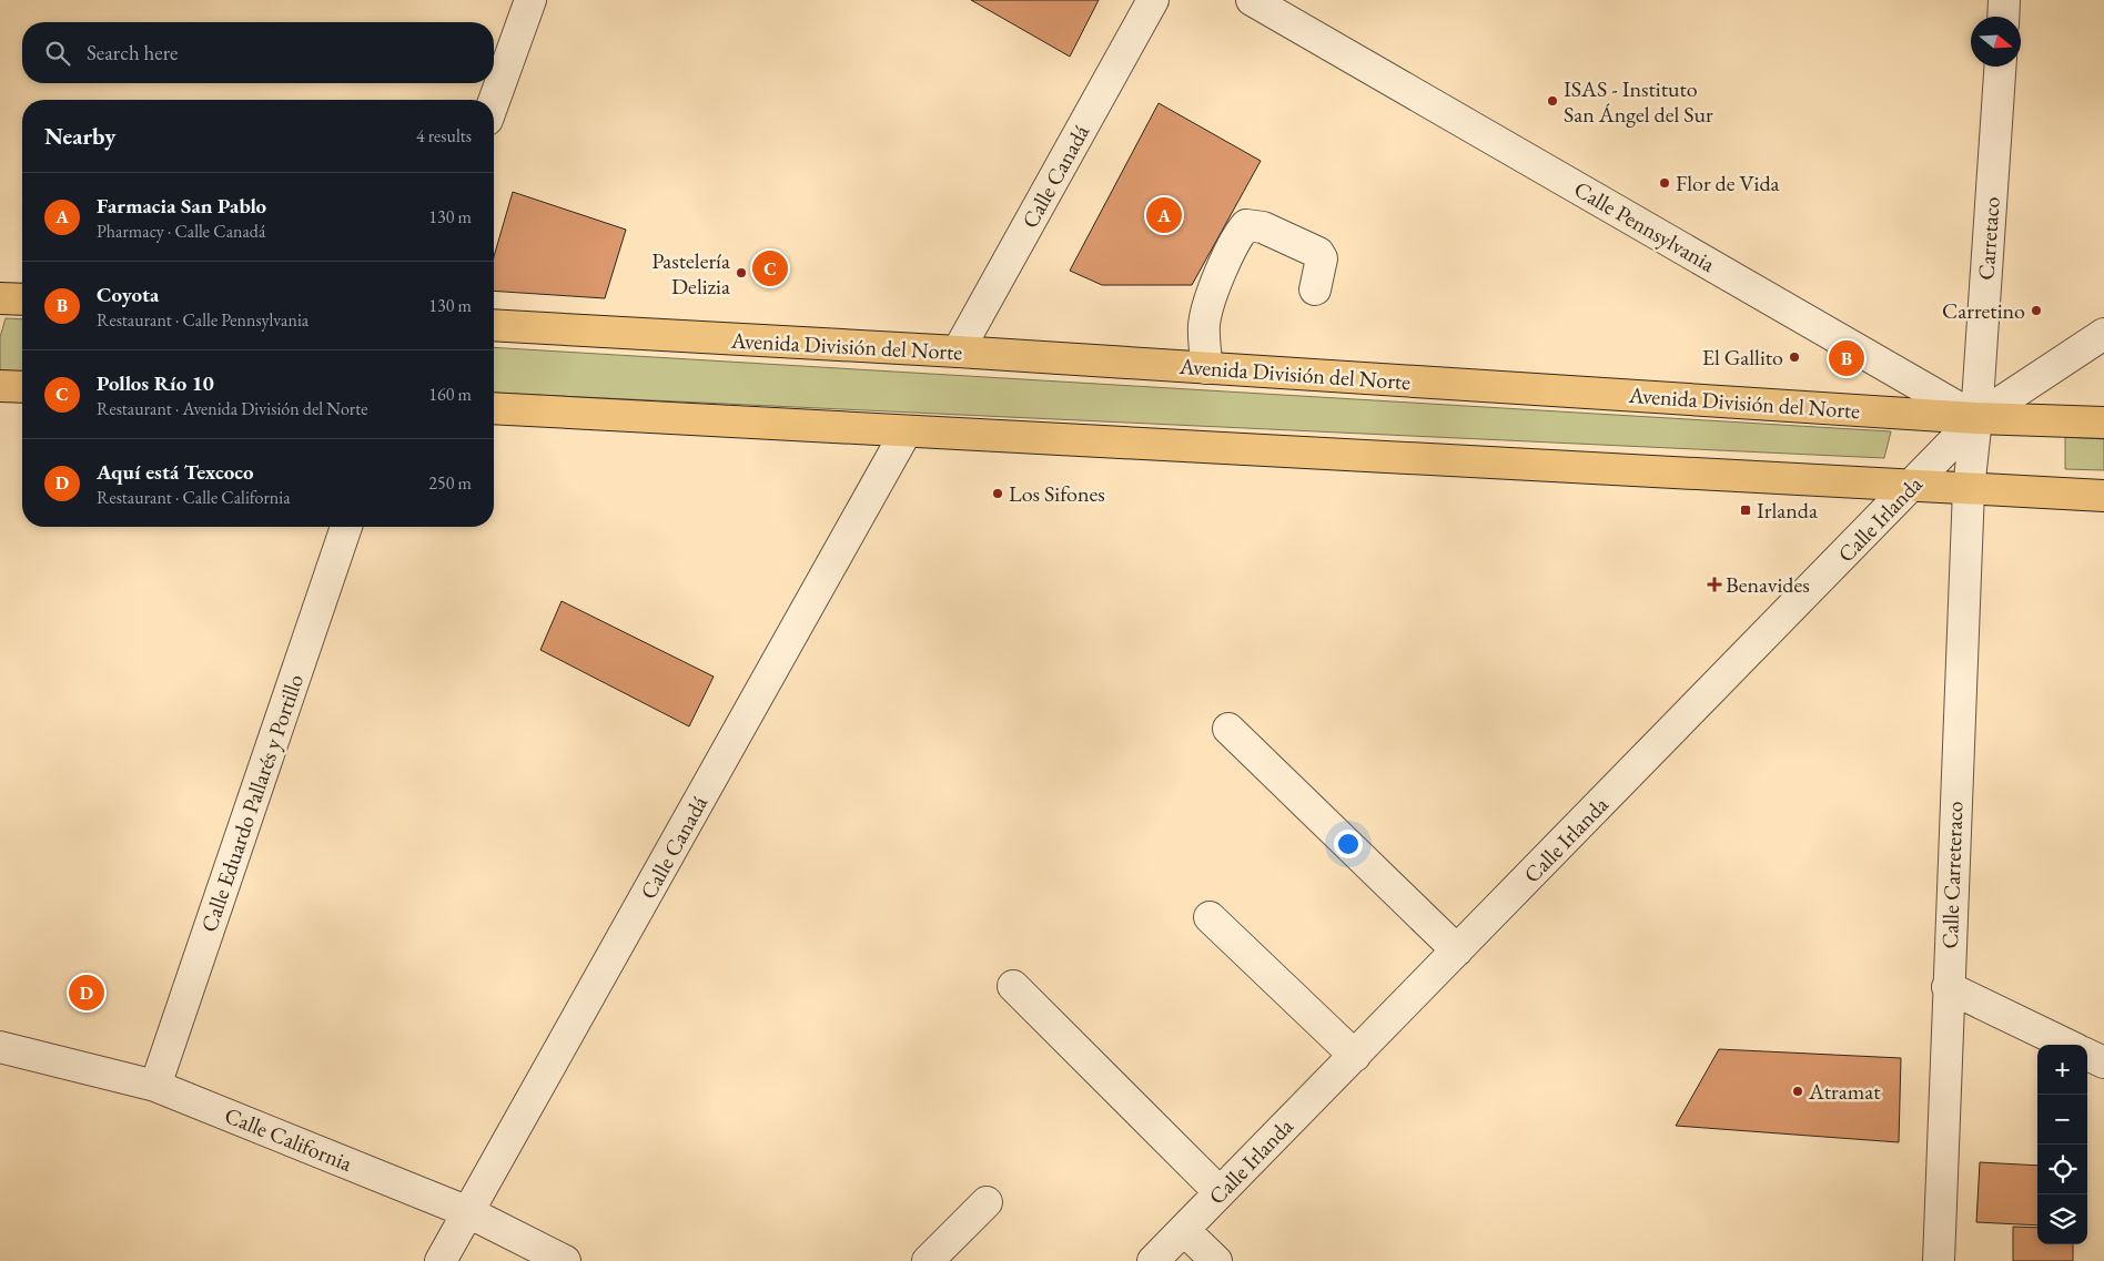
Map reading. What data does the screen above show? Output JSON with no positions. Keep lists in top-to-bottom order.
{
  "streets": {
    "main road": ["Avenida División del Norte"],
    "street": [
      "Calle Canadá",
      "Calle Pennsylvania",
      "Carretaco",
      "Calle Irlanda",
      "Calle Eduardo Pallarés y Portillo",
      "Calle Carreteraco",
      "Calle California"
    ]
  },
  "crossings": [
    ["Calle Canadá", "Avenida División del Norte"],
    ["Calle Canadá", "Calle California"],
    ["Calle Pennsylvania", "Carretaco"],
    ["Calle Pennsylvania", "Avenida División del Norte"],
    ["Calle Pennsylvania", "Calle Irlanda"],
    ["Carretaco", "Avenida División del Norte"],
    ["Carretaco", "Calle Irlanda"],
    ["Avenida División del Norte", "Calle Irlanda"],
    ["Calle Eduardo Pallarés y Portillo", "Calle California"]
  ],
  "places": {
    "other": [
      "ISAS - Instituto San Ángel del Sur",
      "Flor de Vida",
      "Pastelería Delizia",
      "Carretino",
      "El Gallito",
      "Los Sifones",
      "Atramat"
    ],
    "transit": ["Irlanda"],
    "health": ["Benavides"]
  },
  "north": "right",
  "page": {
    "search": "Search here",
    "heading": ["Nearby", "4 results"],
    "list": [
      {
        "mark": "A",
        "name": "Farmacia San Pablo",
        "note": "Pharmacy · Calle Canadá",
        "value": "130 m"
      },
      {
        "mark": "B",
        "name": "Coyota",
        "note": "Restaurant · Calle Pennsylvania",
        "value": "130 m"
      },
      {
        "mark": "C",
        "name": "Pollos Río 10",
        "note": "Restaurant · Avenida División del Norte",
        "value": "160 m"
      },
      {
        "mark": "D",
        "name": "Aquí está Texcoco",
        "note": "Restaurant · Calle California",
        "value": "250 m"
      }
    ],
    "pins": [
      "A",
      "C",
      "B",
      "D"
    ],
    "map_buttons": ["+", "−"]
  }
}
